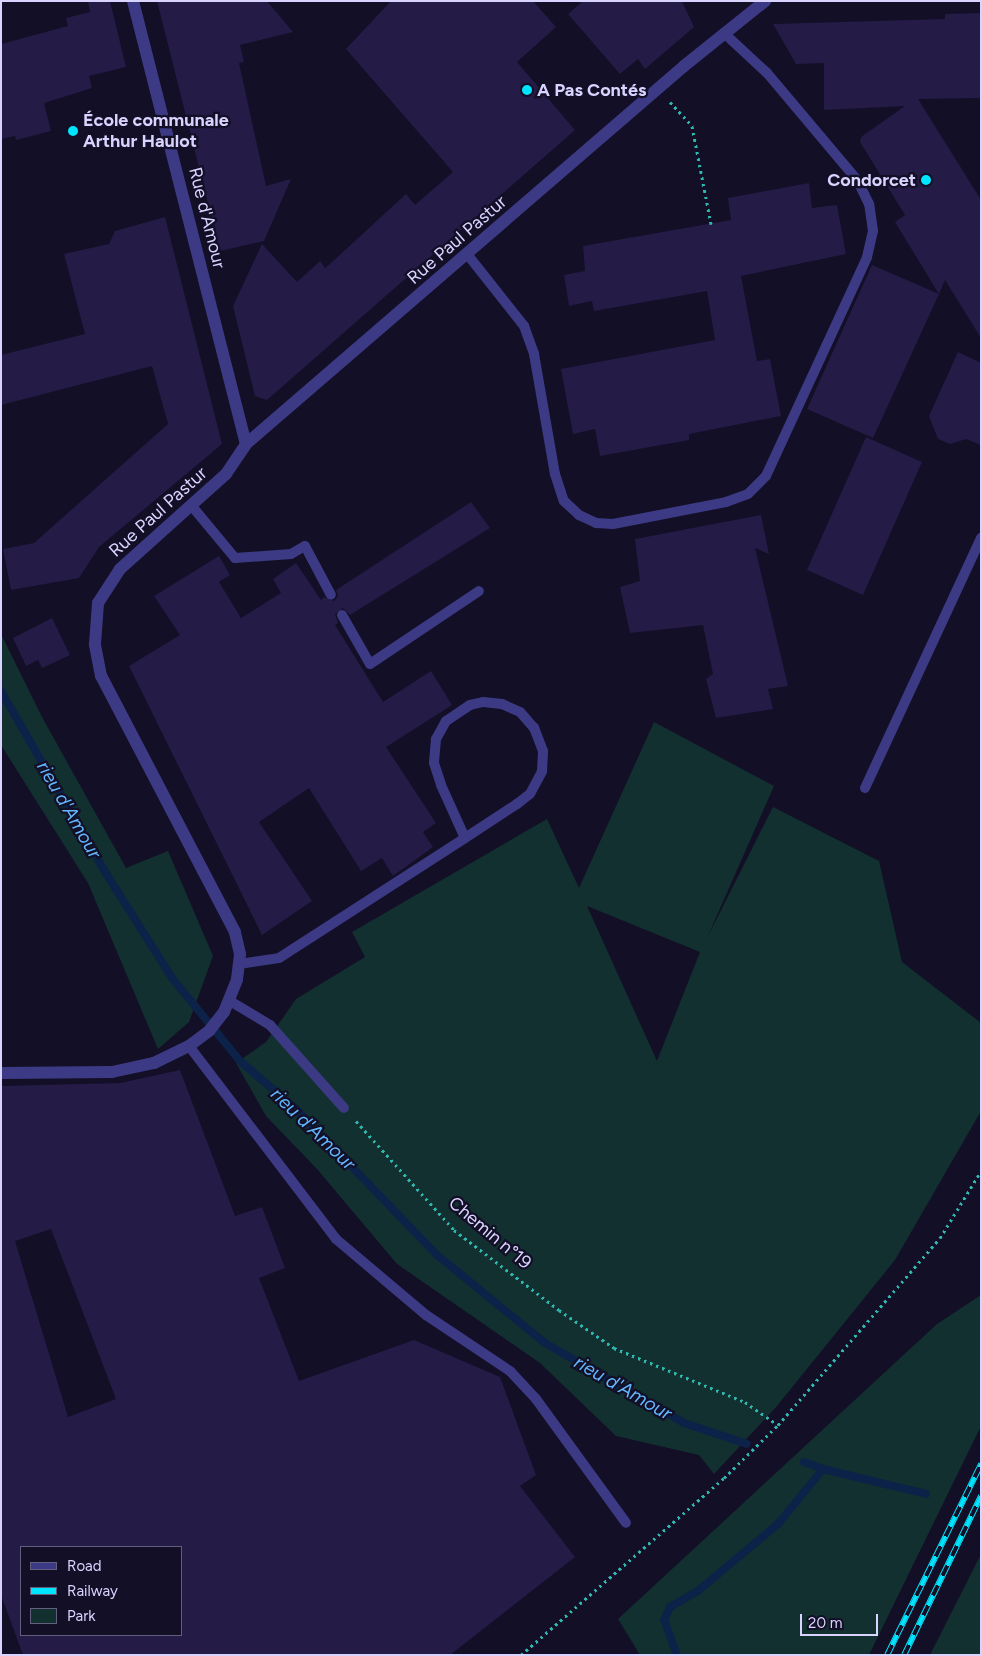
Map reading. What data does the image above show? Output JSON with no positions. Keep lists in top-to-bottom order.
{
  "streets": {
    "street": ["Rue d'Amour", "Rue Paul Pastur"],
    "path": ["Chemin n°19"]
  },
  "crossings": [
    ["Rue d'Amour", "Rue Paul Pastur"]
  ],
  "water": ["rieu d'Amour"],
  "places": ["A Pas Contés", "École communale Arthur Haulot", "Condorcet"],
  "legend": ["Road", "Railway", "Park"],
  "scale_bar": "20 m"
}
